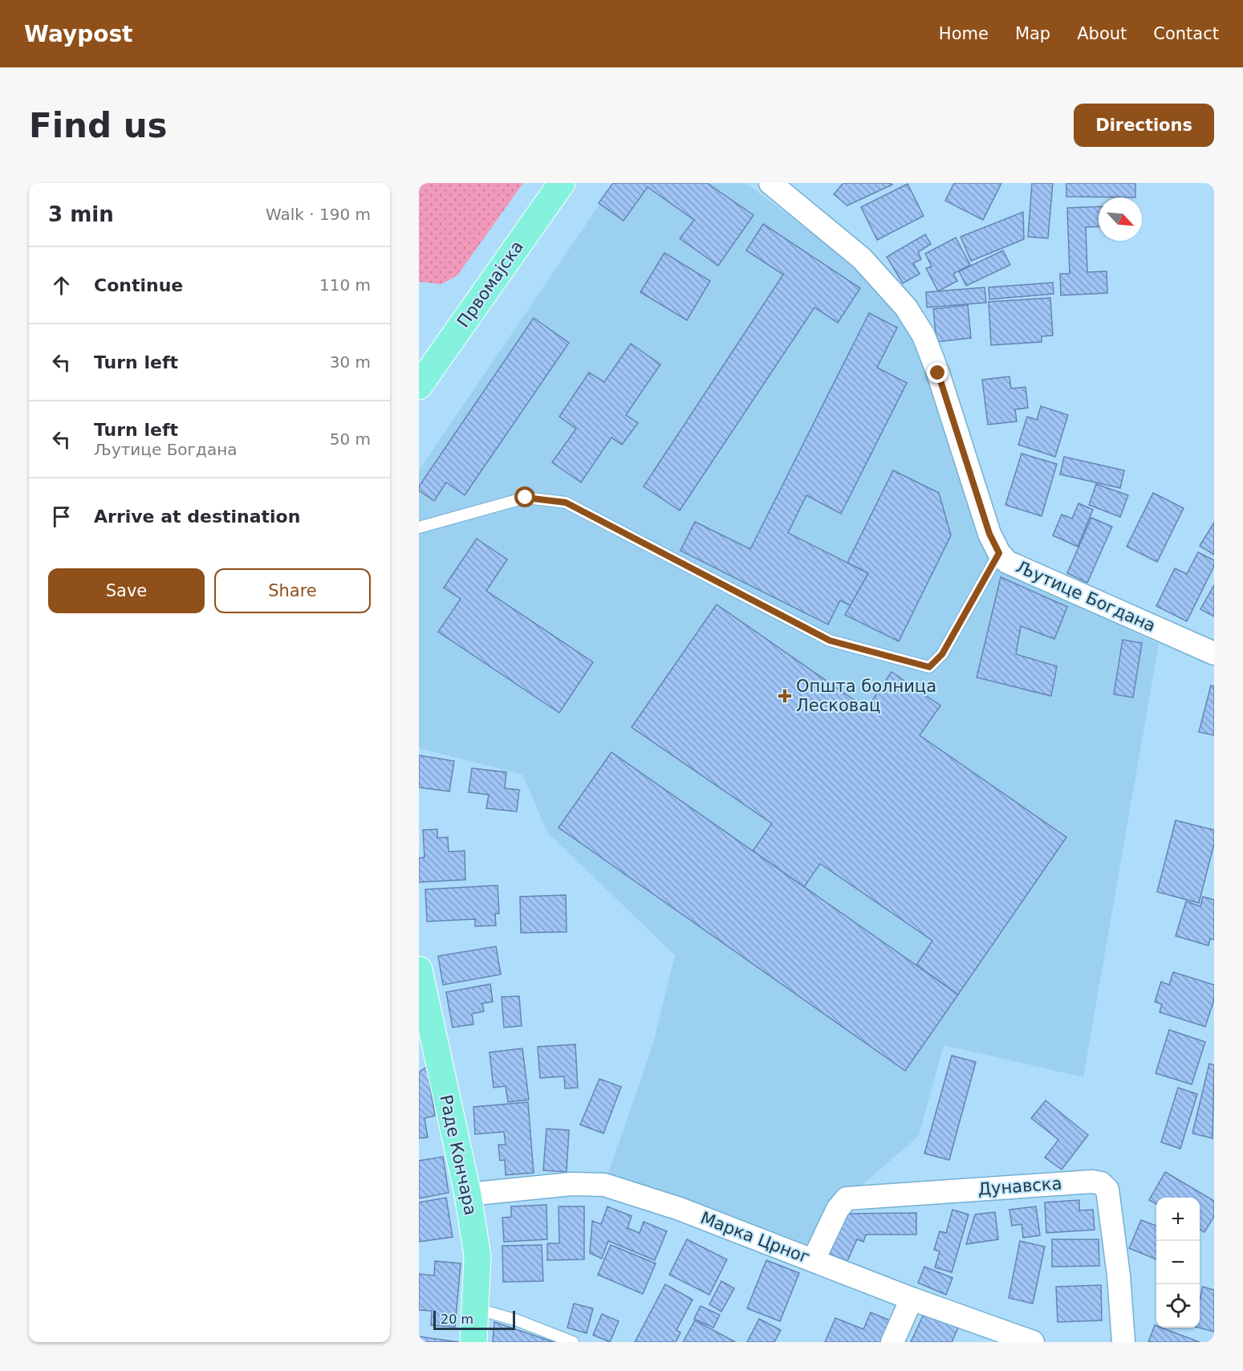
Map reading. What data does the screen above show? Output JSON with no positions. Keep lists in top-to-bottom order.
{
  "streets": {
    "main road": ["Првомајска", "Раде Кончара"],
    "street": ["Љутице Богдана", "Дунавска", "Марка Црног"]
  },
  "crossings": [
    ["Раде Кончара", "Марка Црног"],
    ["Дунавска", "Марка Црног"]
  ],
  "places": {
    "health": ["Општа болница Лесковац"]
  },
  "scale_bar": "20 m",
  "north": "bottom right",
  "page": {
    "header": "Waypost",
    "nav": [
      "Home",
      "Map",
      "About",
      "Contact"
    ],
    "buttons": [
      "Directions",
      ["Save", "Share"]
    ],
    "title": "Find us",
    "heading": ["3 min", "Walk · 190 m"],
    "list": [
      ["Continue", "110 m"],
      ["Turn left", "30 m"],
      ["Turn left", "Љутице Богдана", "50 m"],
      "Arrive at destination"
    ],
    "map_buttons": ["+", "−"],
    "scale": "20 m"
  }
}
